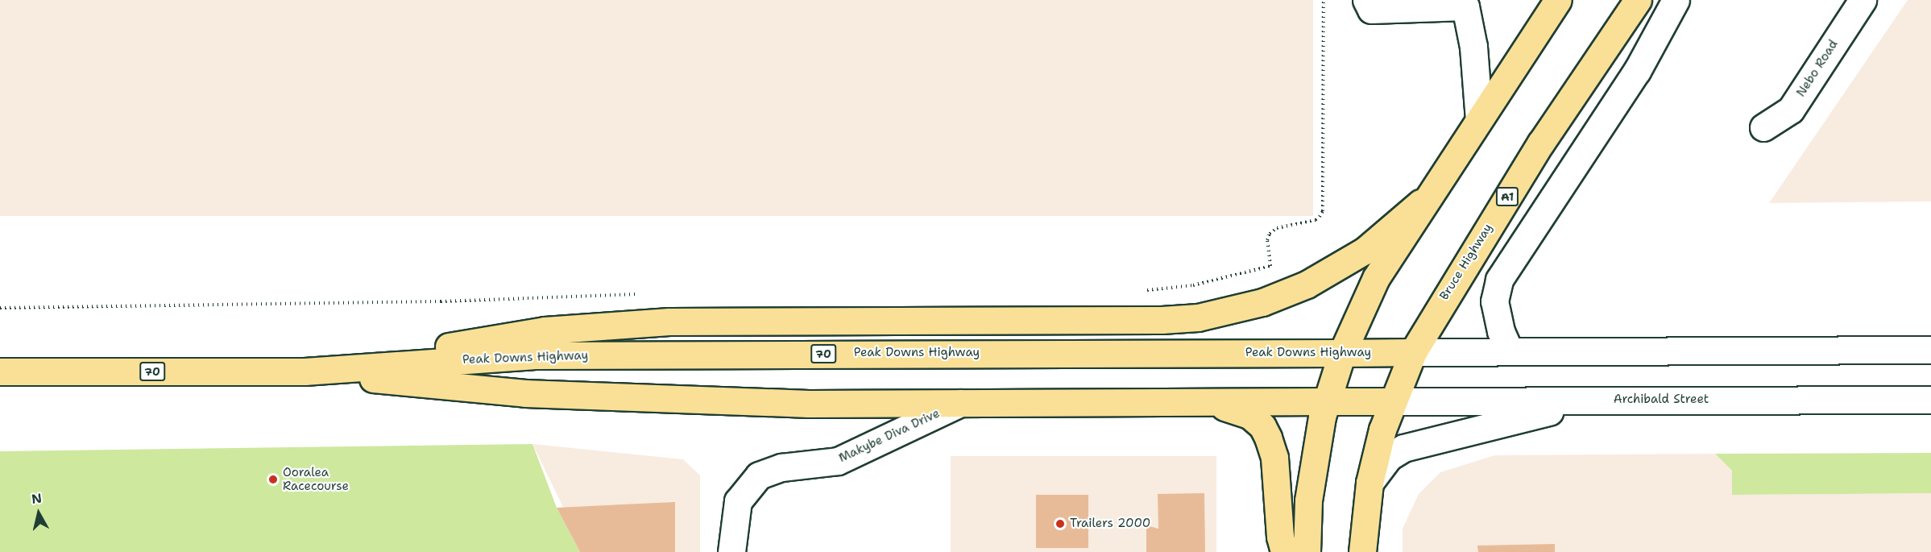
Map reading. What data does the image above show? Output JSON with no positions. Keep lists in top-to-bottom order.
{
  "streets": {
    "main road": [
      "A1",
      "Bruce Highway",
      "Peak Downs Highway",
      "70"
    ],
    "street": ["Nebo Road", "Archibald Street", "Makybe Diva Drive"]
  },
  "crossings": [
    ["Bruce Highway", "Peak Downs Highway"],
    ["Bruce Highway", "Archibald Street"],
    ["Peak Downs Highway", "Archibald Street"],
    ["Peak Downs Highway", "Makybe Diva Drive"]
  ],
  "places": ["Ooralea Racecourse", "Trailers 2000"],
  "north": "top"
}
